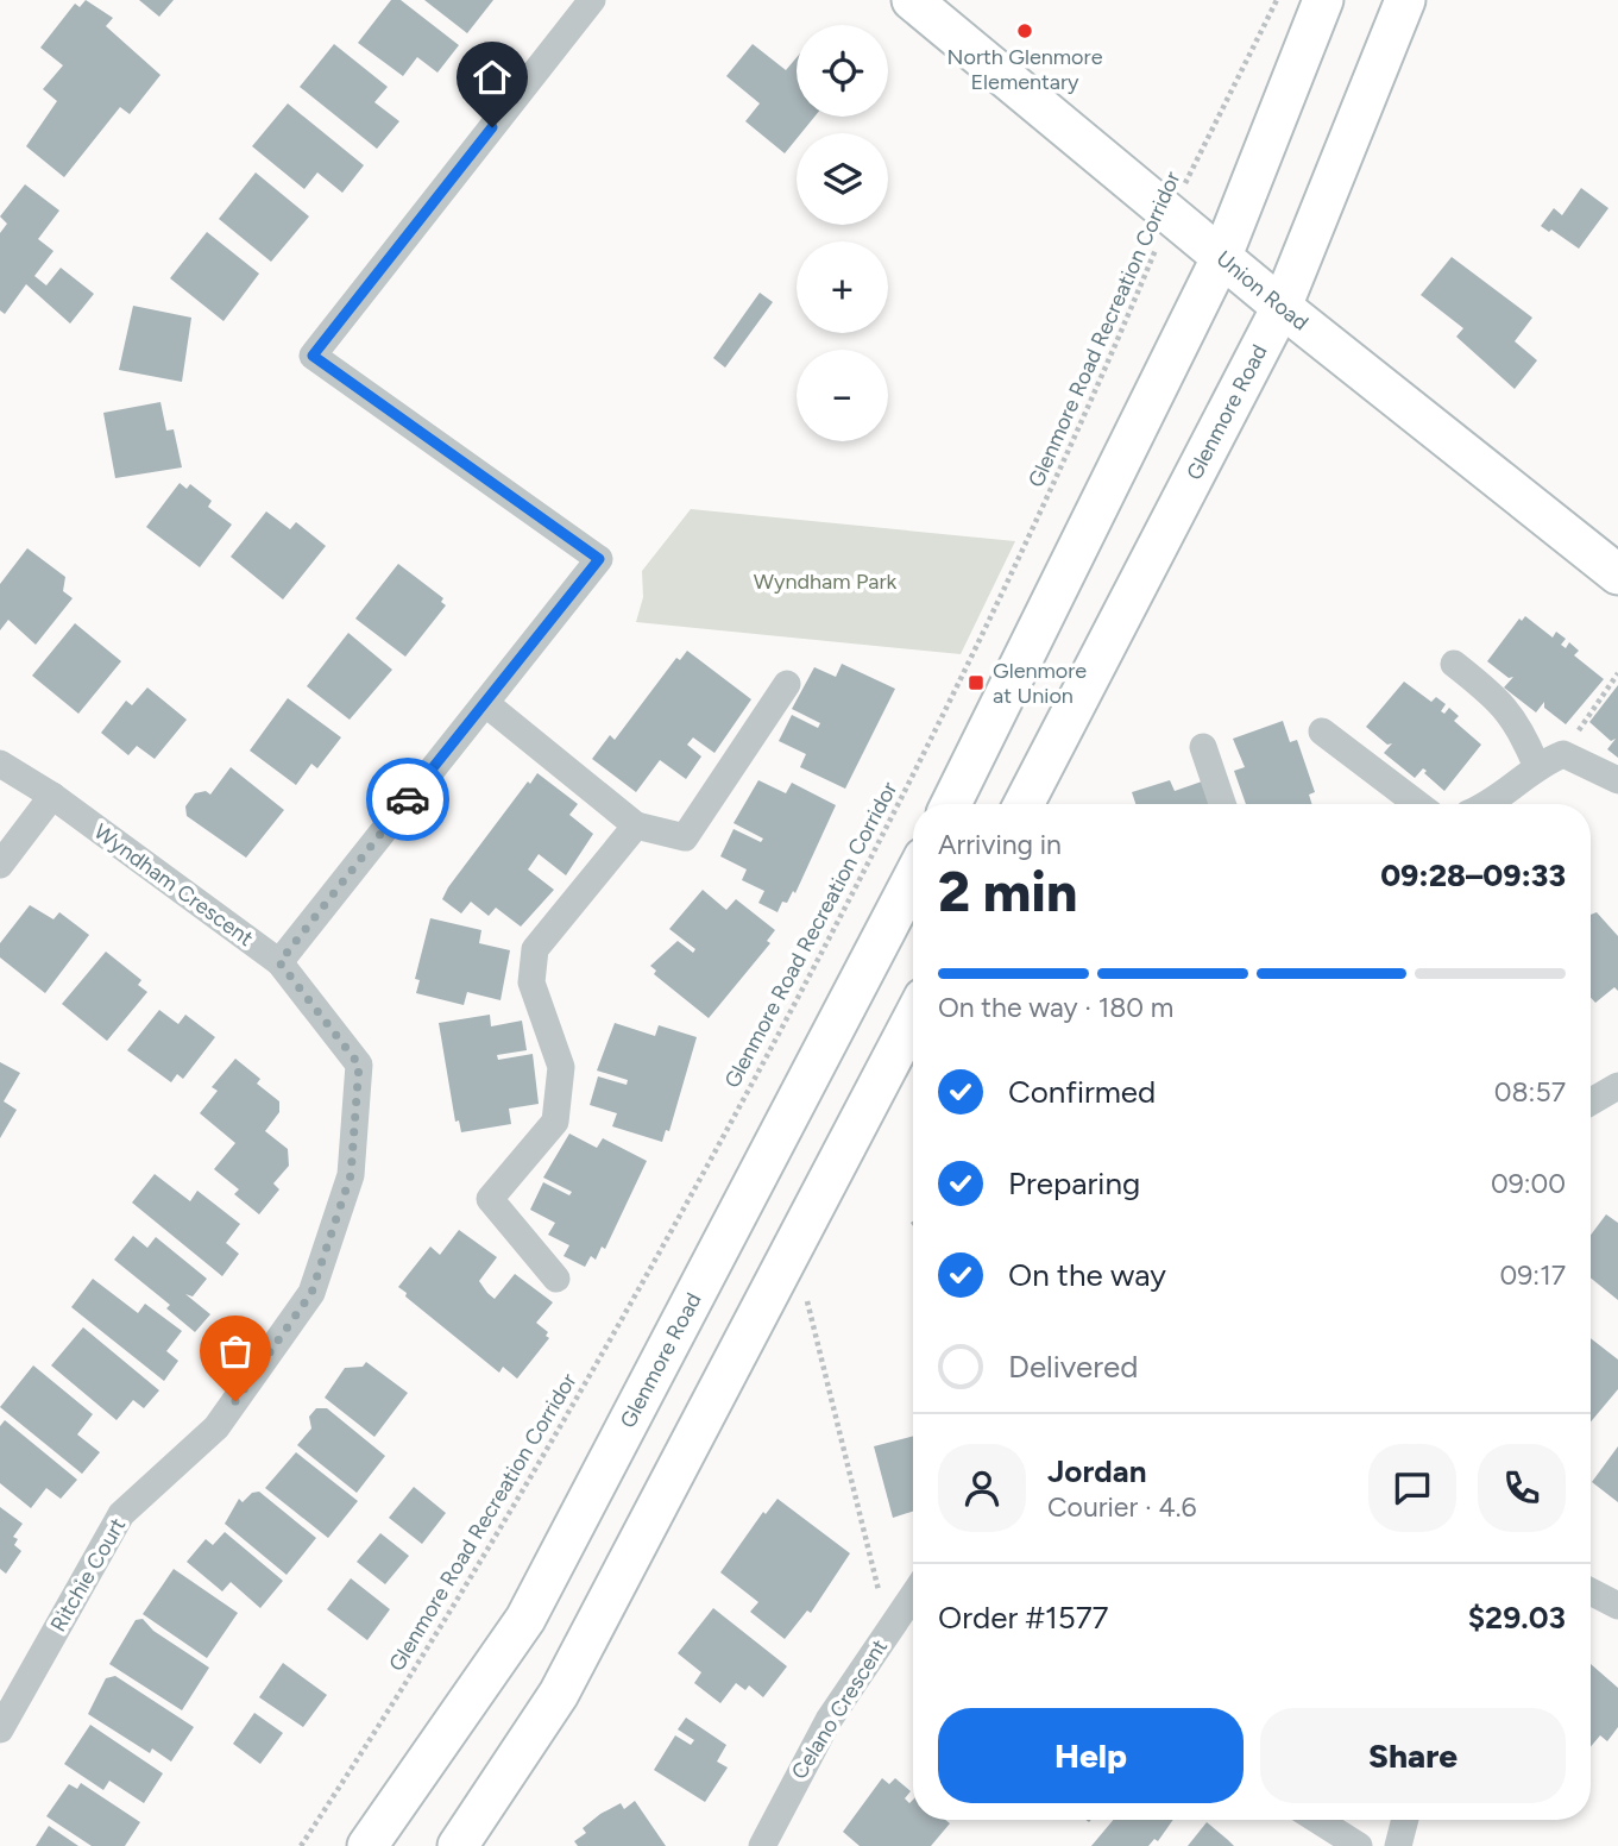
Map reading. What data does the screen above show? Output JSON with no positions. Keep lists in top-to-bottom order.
{
  "streets": {
    "main road": ["Union Road", "Glenmore Road"],
    "street": ["Wyndham Crescent", "Ritchie Court", "Celano Crescent"],
    "path": ["Glenmore Road Recreation Corridor"]
  },
  "crossings": [
    ["Union Road", "Glenmore Road Recreation Corridor"],
    ["Union Road", "Glenmore Road"],
    ["Wyndham Crescent", "Ritchie Court"]
  ],
  "parks": ["Wyndham Park"],
  "places": {
    "other": ["North Glenmore Elementary"],
    "transit": ["Glenmore at Union"]
  },
  "page": {
    "map_buttons": ["+", "−"],
    "heading": ["2 min", "Arriving in", "09:28–09:33"],
    "panel": [
      "Jordan",
      "Courier · 4.6",
      "Order #1577",
      "$29.03"
    ],
    "bar": "On the way · 180 m",
    "list": [
      ["Confirmed", "08:57"],
      ["Preparing", "09:00"],
      ["On the way", "09:17"],
      "Delivered"
    ],
    "buttons": ["Help", "Share"]
  }
}
